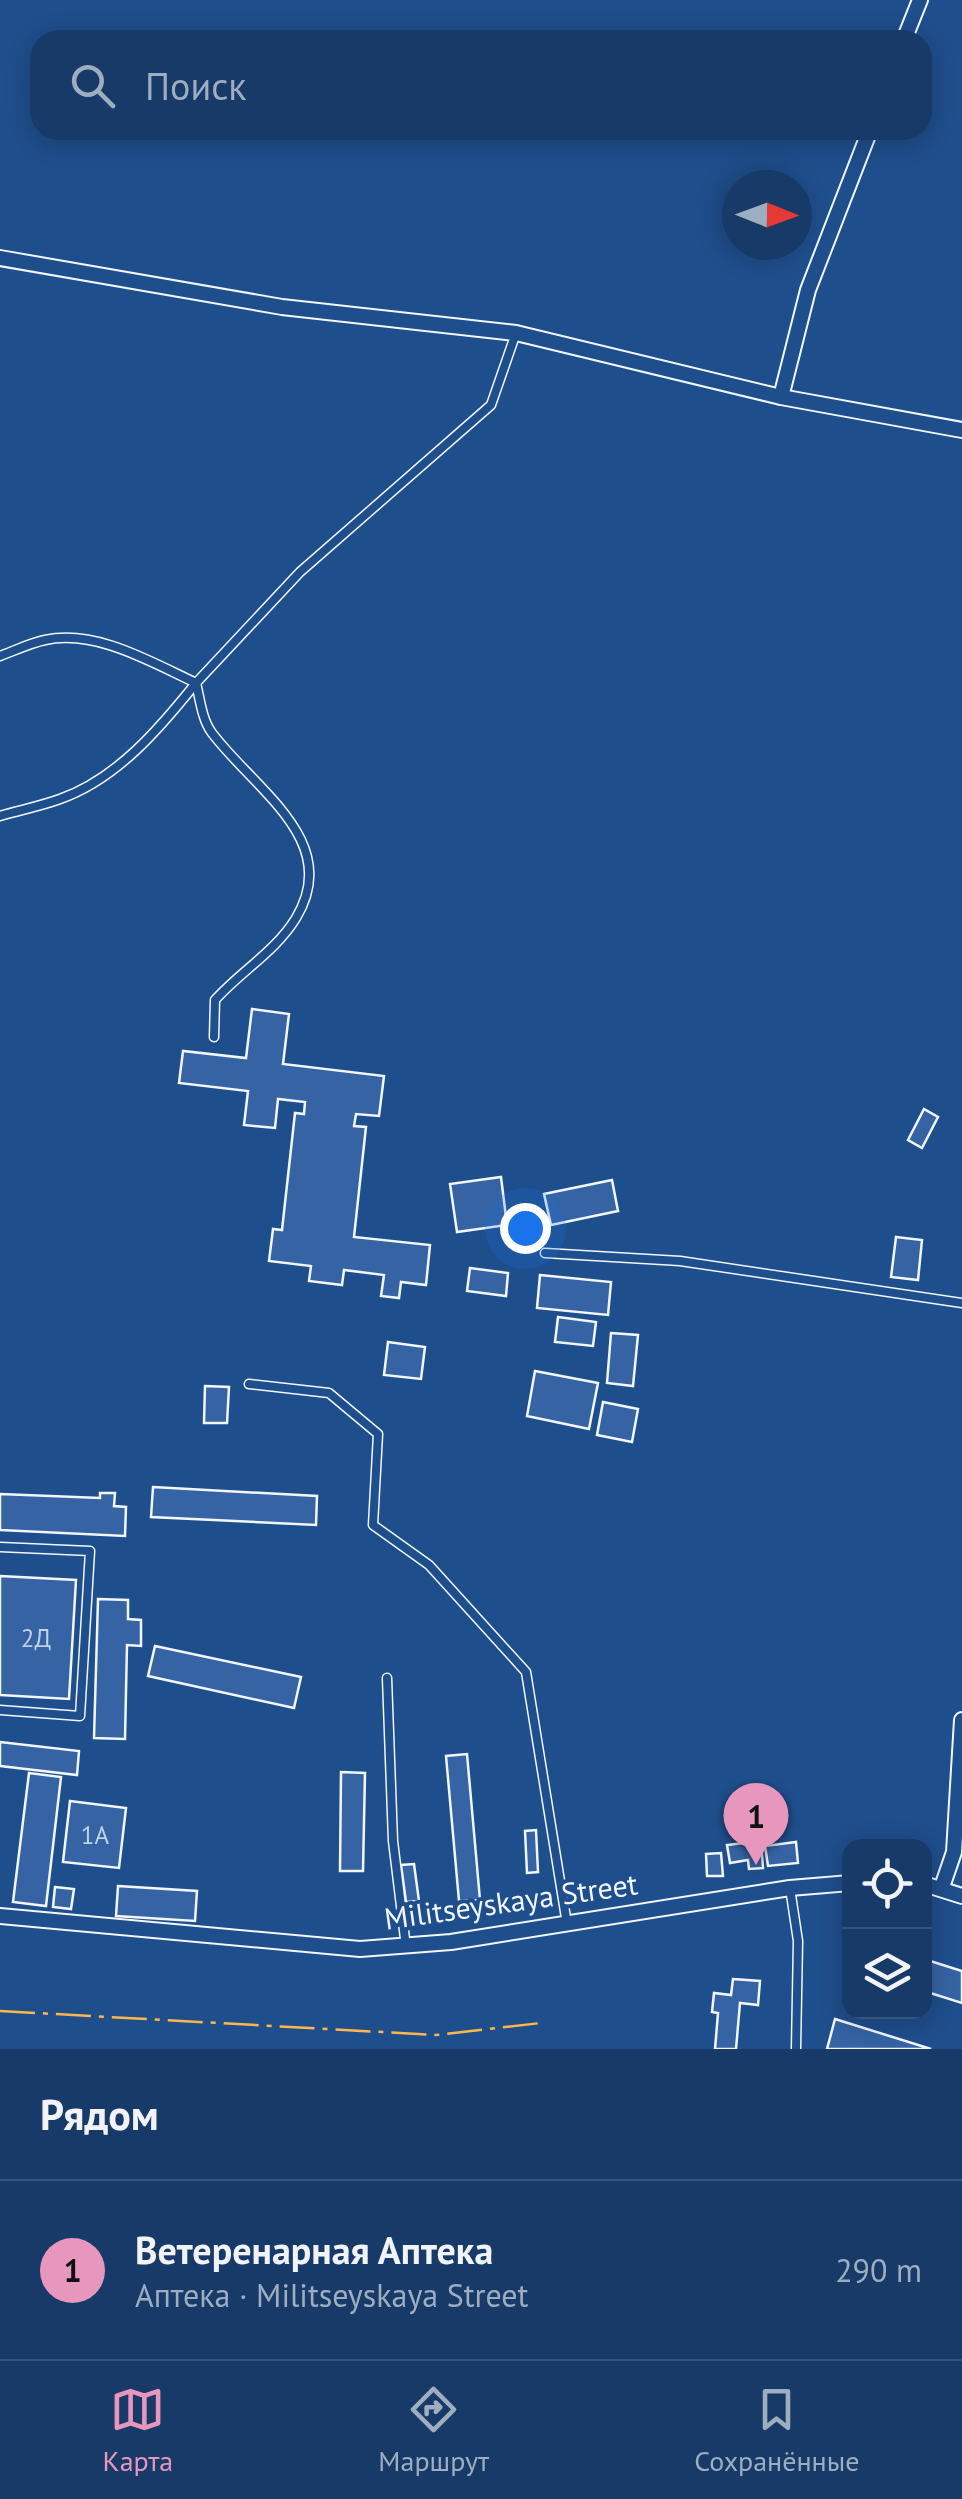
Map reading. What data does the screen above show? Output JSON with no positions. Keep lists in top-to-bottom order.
{
  "streets": {
    "street": ["Militseyskaya Street"]
  },
  "house_numbers": ["2Д", "1А"],
  "north": "right",
  "page": {
    "search": "Поиск",
    "pins": "1",
    "heading": "Рядом",
    "list": [
      {
        "mark": "1",
        "name": "Ветеренарная Аптека",
        "note": "Аптека · Militseyskaya Street",
        "value": "290 m"
      }
    ],
    "nav": ["Карта", "Маршрут", "Сохранённые"]
  }
}
